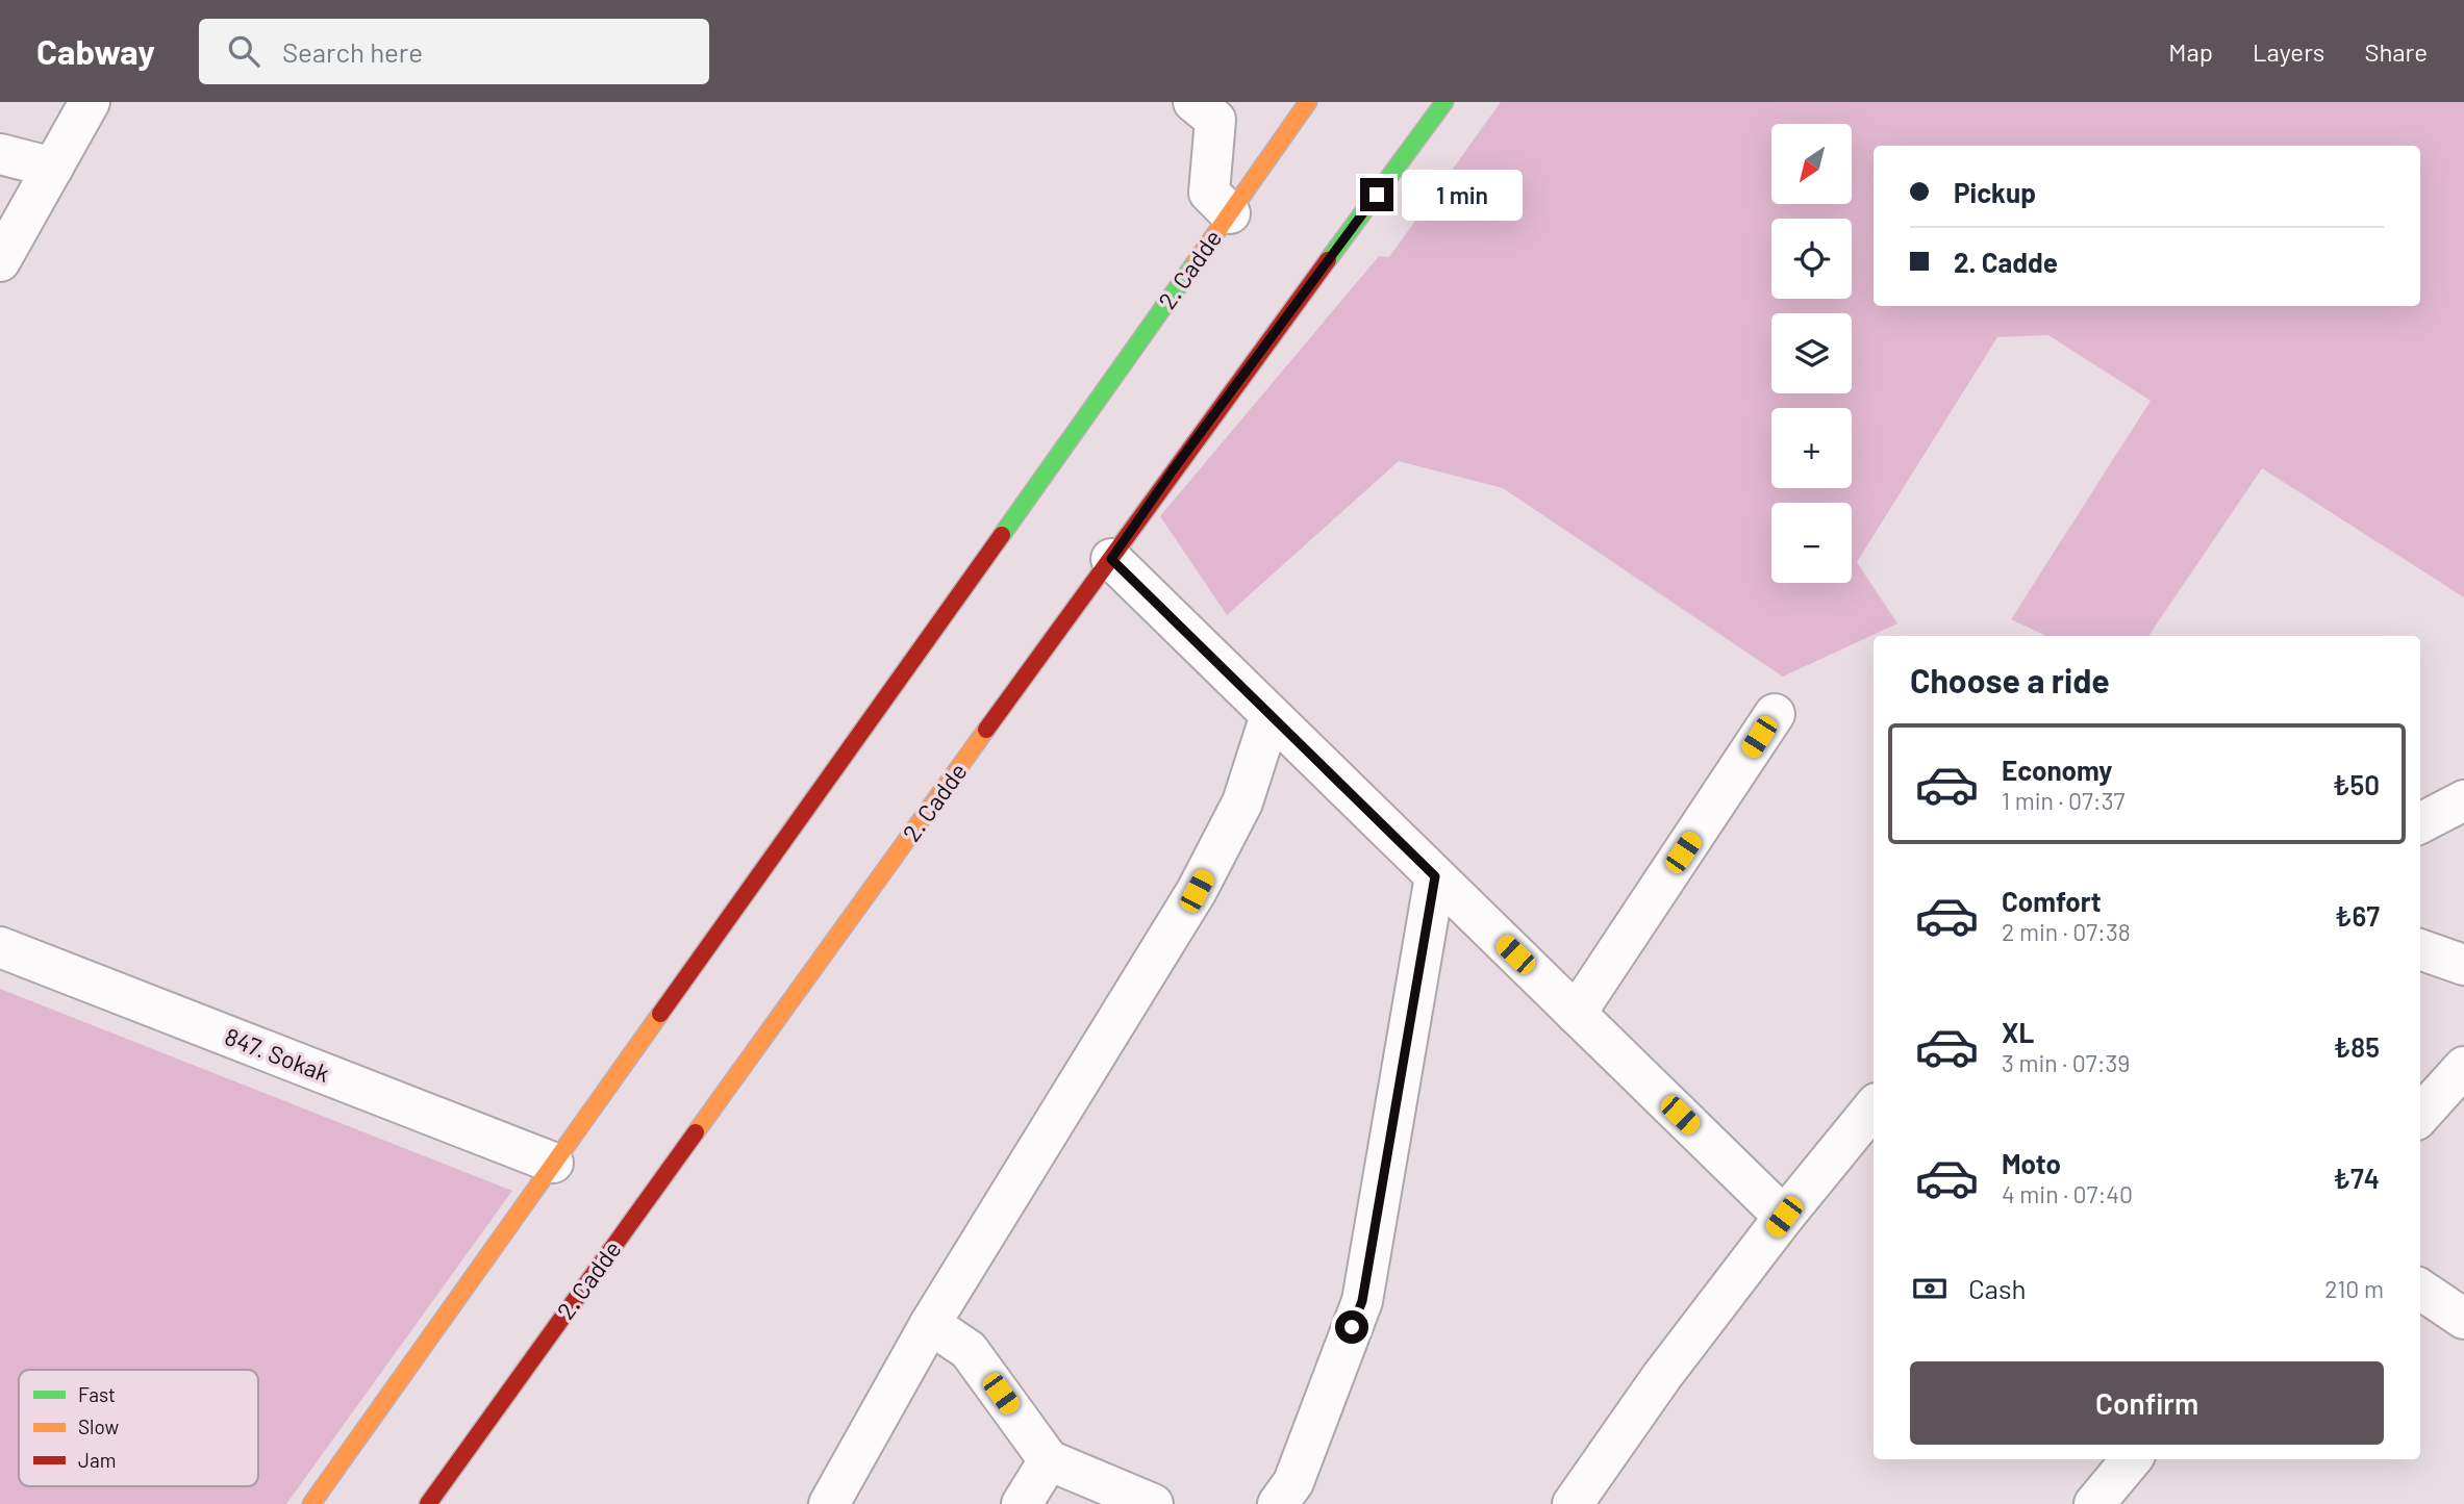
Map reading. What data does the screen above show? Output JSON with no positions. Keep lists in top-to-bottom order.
{
  "streets": {
    "main road": ["2. Cadde"],
    "street": ["847. Sokak"]
  },
  "crossings": [
    ["2. Cadde", "847. Sokak"]
  ],
  "legend": ["Fast", "Slow", "Jam"],
  "north": "bottom left",
  "page": {
    "header": "Cabway",
    "search": "Search here",
    "nav": ["Map", "Layers", "Share"],
    "map_buttons": ["+", "−"],
    "banner": ["Pickup", "2. Cadde"],
    "bubble": "1 min",
    "heading": "Choose a ride",
    "list": [
      {
        "name": "Economy",
        "note": "1 min · 07:37",
        "value": "₺50"
      },
      {
        "name": "Comfort",
        "note": "2 min · 07:38",
        "value": "₺67"
      },
      {
        "name": "XL",
        "note": "3 min · 07:39",
        "value": "₺85"
      },
      {
        "name": "Moto",
        "note": "4 min · 07:40",
        "value": "₺74"
      }
    ],
    "pay": ["Cash", "210 m"],
    "buttons": "Confirm"
  }
}
